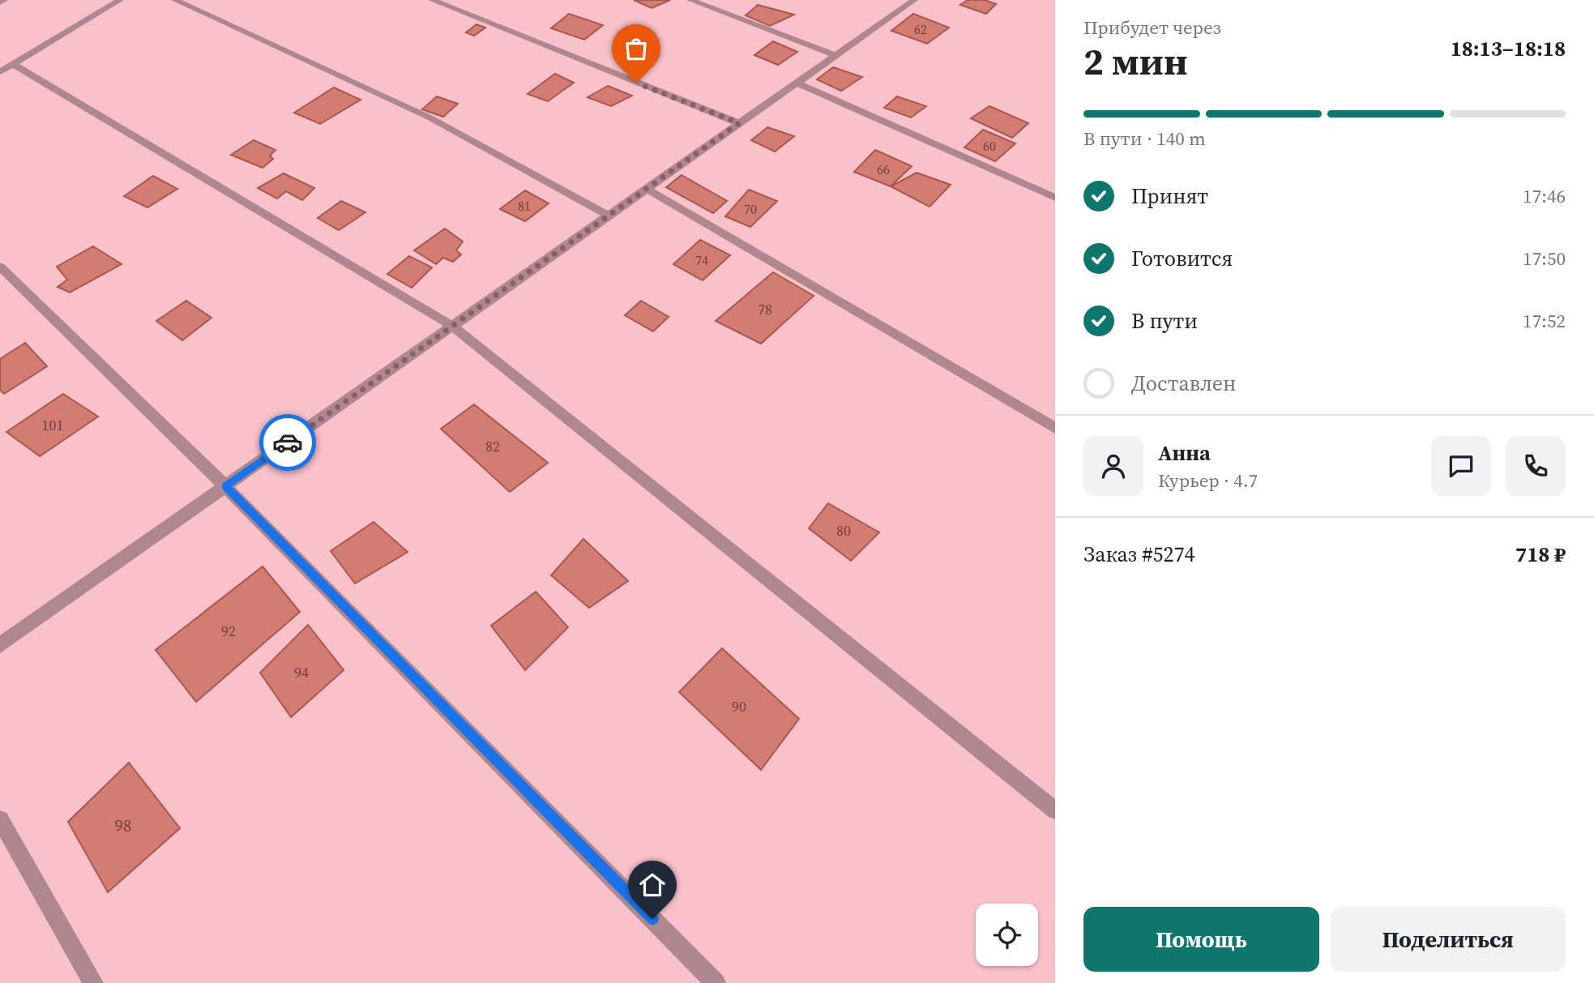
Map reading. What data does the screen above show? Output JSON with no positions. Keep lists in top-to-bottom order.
{
  "house_numbers": [
    "62",
    "60",
    "66",
    "81",
    "70",
    "74",
    "78",
    "101",
    "82",
    "80",
    "92",
    "94",
    "90",
    "98"
  ],
  "page": {
    "heading": ["2 мин", "Прибудет через", "18:13–18:18"],
    "panel": [
      "Анна",
      "Курьер · 4.7",
      "Заказ #5274",
      "718 ₽"
    ],
    "bar": "В пути · 140 m",
    "list": [
      ["Принят", "17:46"],
      ["Готовится", "17:50"],
      ["В пути", "17:52"],
      "Доставлен"
    ],
    "buttons": ["Помощь", "Поделиться"]
  }
}
